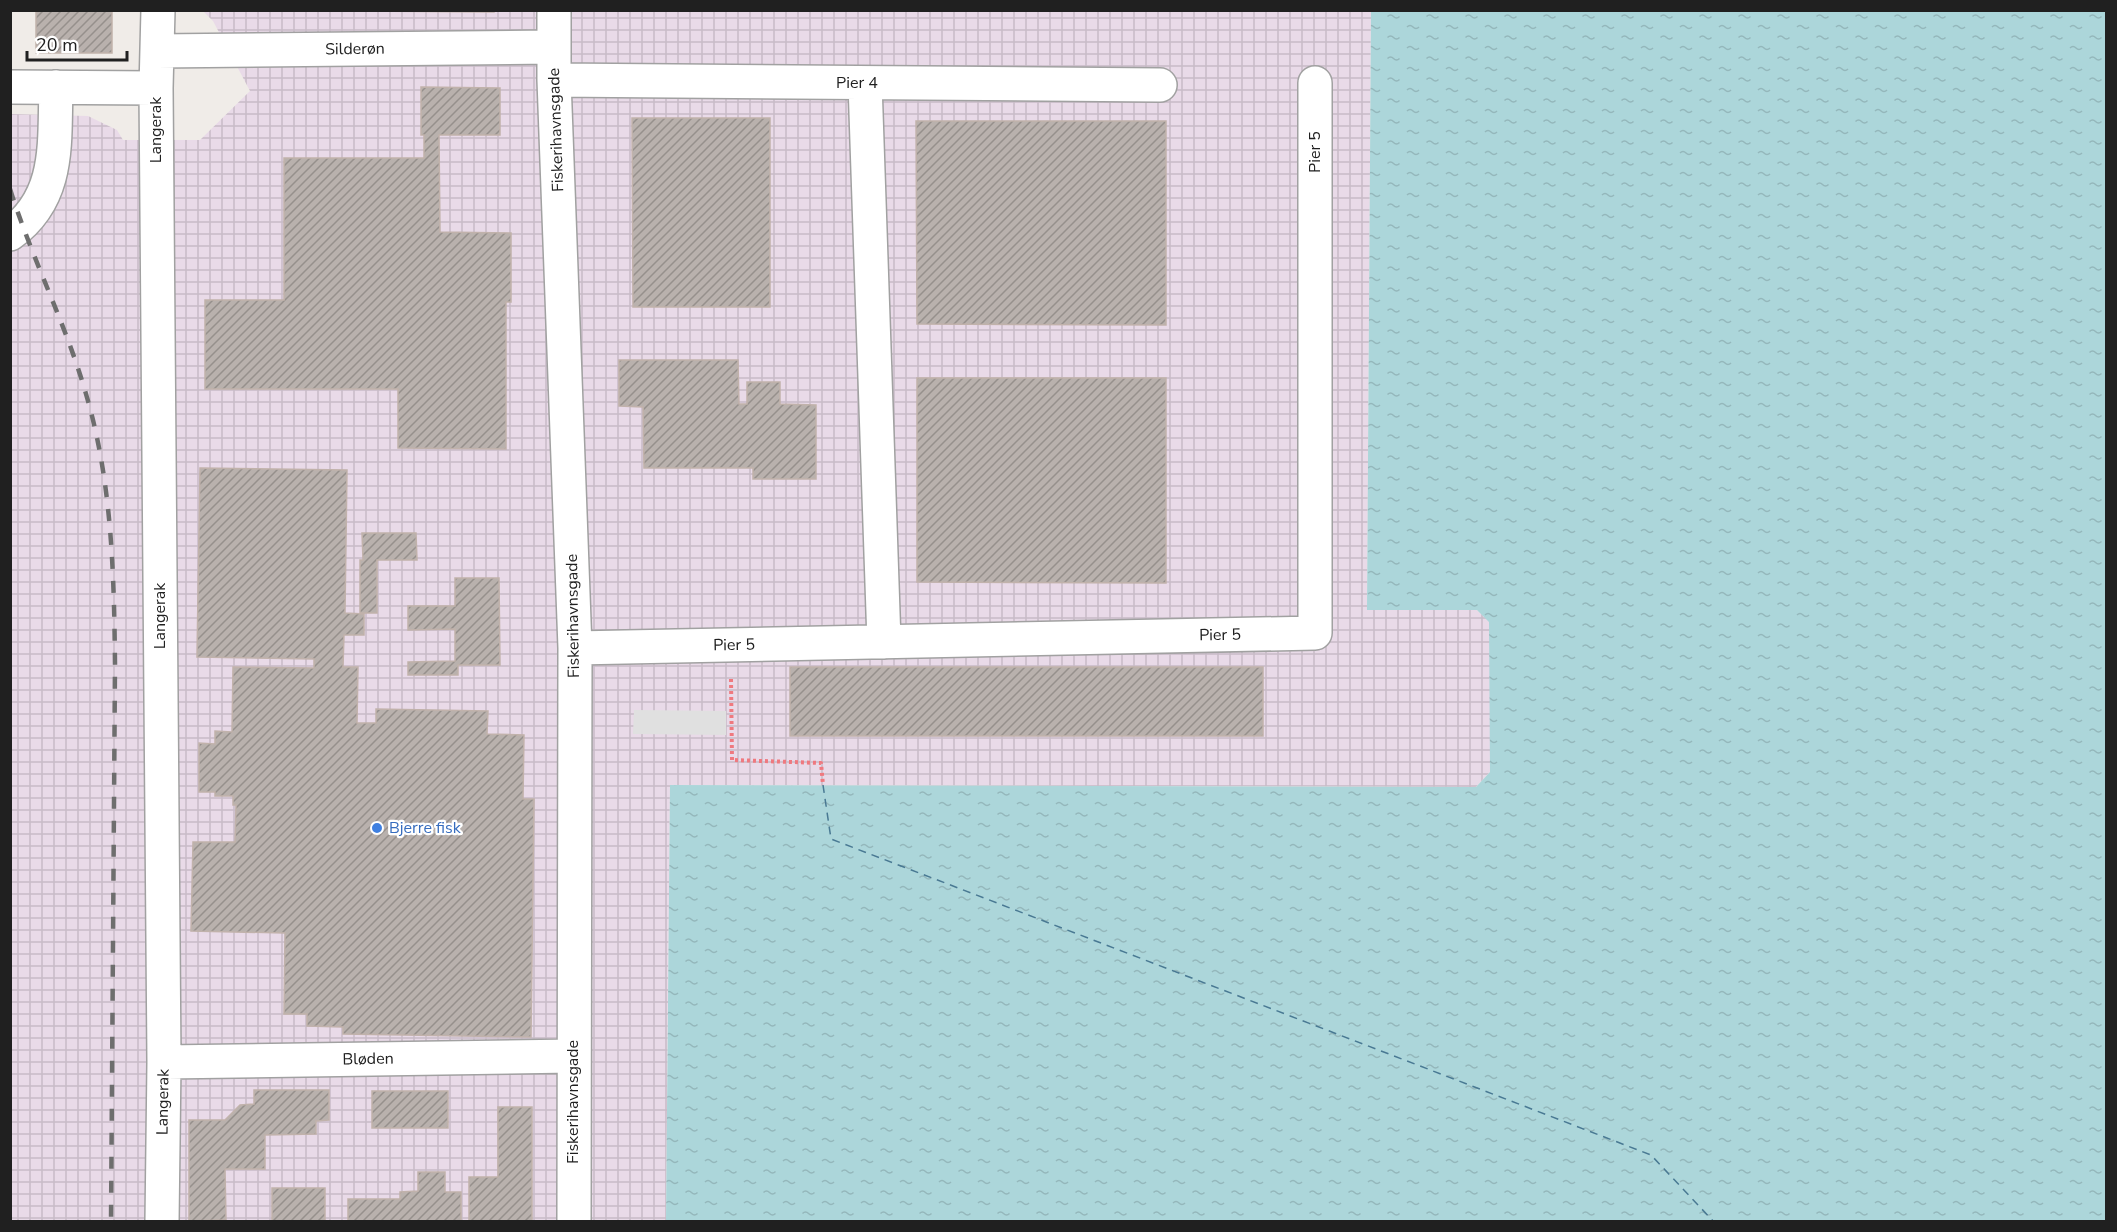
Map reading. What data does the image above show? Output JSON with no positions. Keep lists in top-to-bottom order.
{
  "streets": {
    "street": [
      "Silderøn",
      "Pier 4",
      "Langerak",
      "Fiskerihavnsgade",
      "Pier 5",
      "Bløden"
    ]
  },
  "crossings": [
    ["Silderøn", "Langerak"],
    ["Silderøn", "Fiskerihavnsgade"],
    ["Pier 4", "Fiskerihavnsgade"],
    ["Langerak", "Bløden"],
    ["Fiskerihavnsgade", "Pier 5"],
    ["Fiskerihavnsgade", "Bløden"]
  ],
  "places": ["Bjerre fisk"],
  "scale_bar": "20 m"
}
